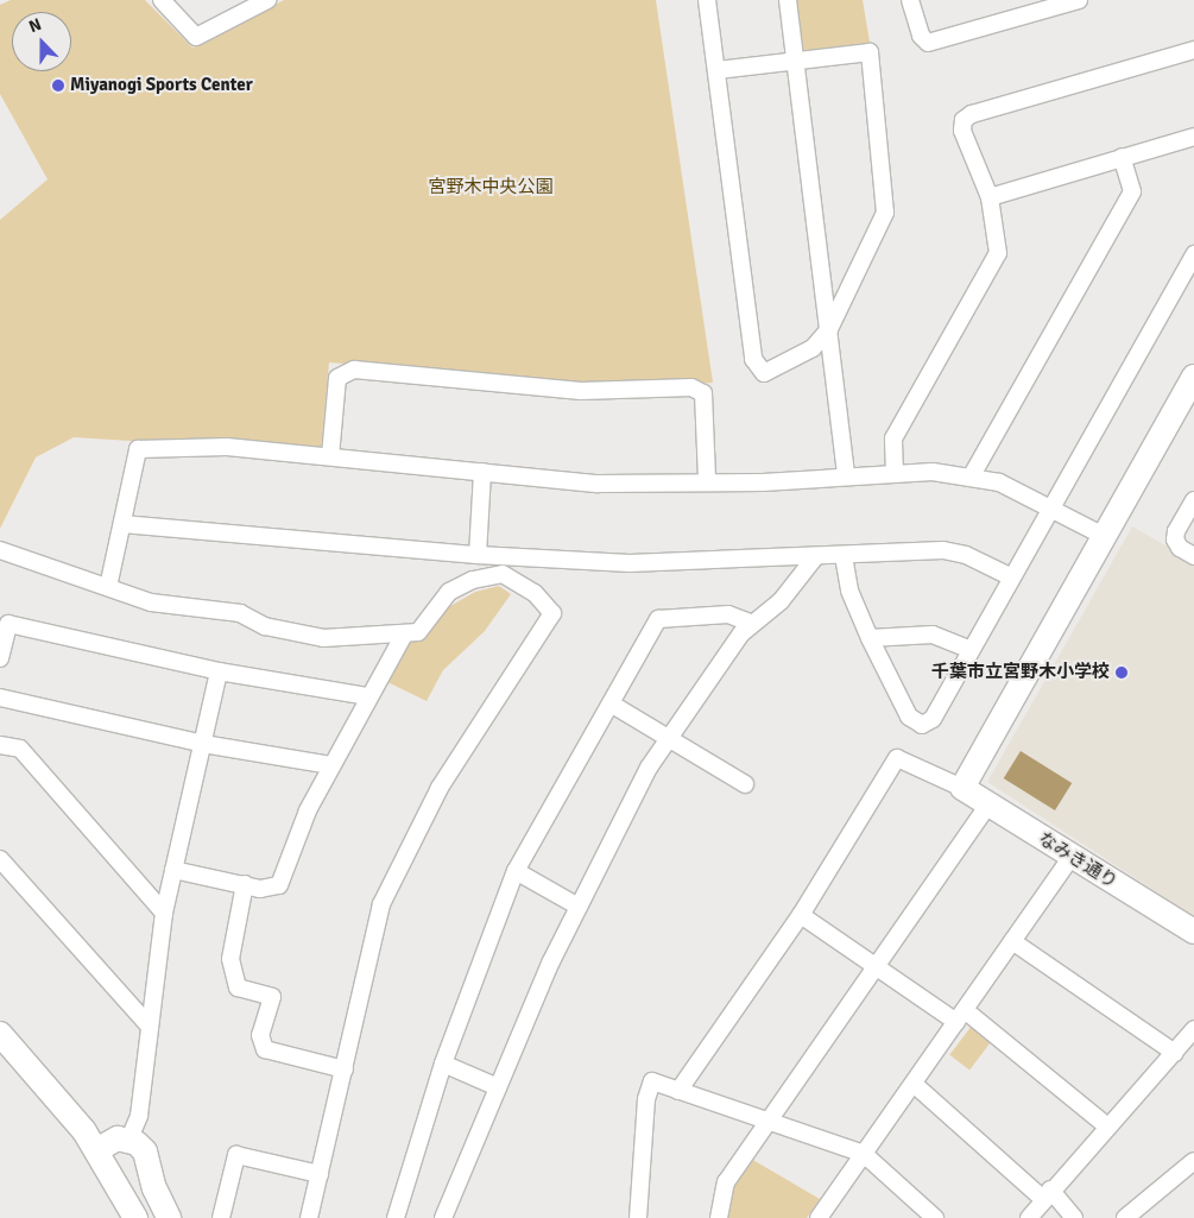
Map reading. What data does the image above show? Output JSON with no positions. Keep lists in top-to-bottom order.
{
  "streets": {
    "street": ["なみき通り"]
  },
  "parks": ["宮野木中央公園"],
  "places": ["Miyanogi Sports Center", "千葉市立宮野木小学校"],
  "north": "top"
}
